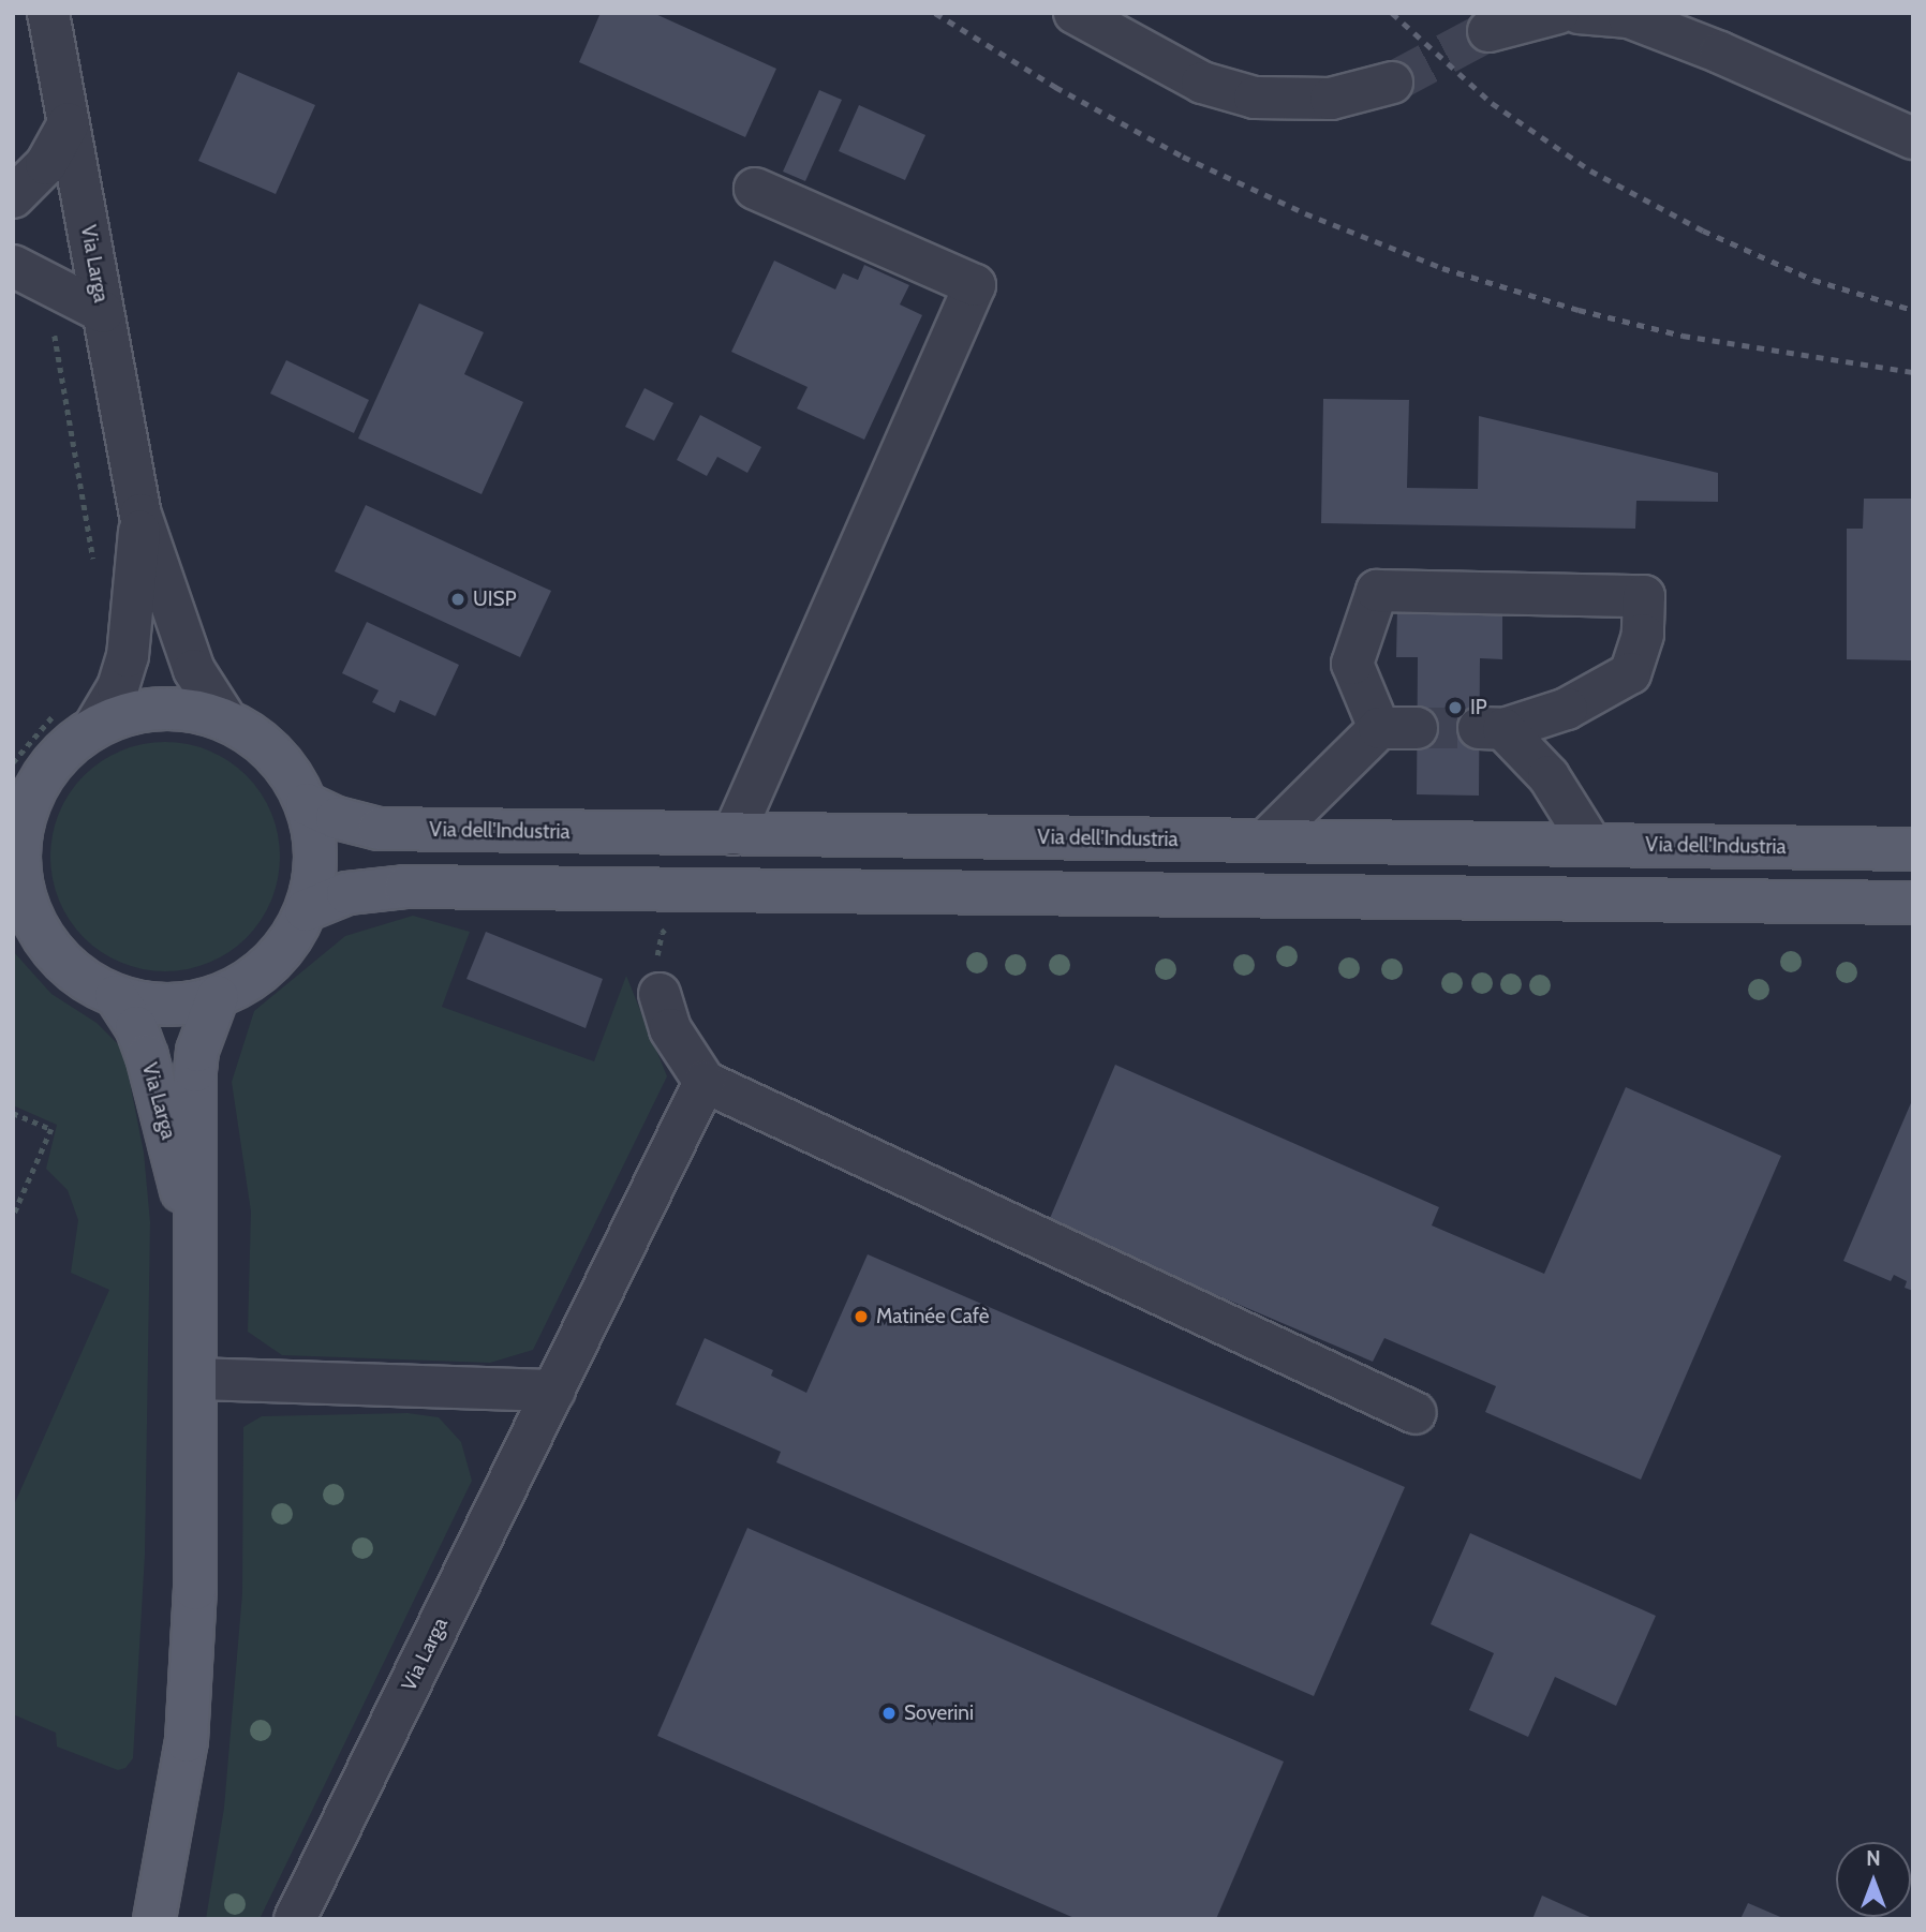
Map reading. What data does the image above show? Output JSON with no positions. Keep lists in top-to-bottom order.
{
  "streets": {
    "main road": ["Via Larga", "Via dell'Industria"]
  },
  "places": [
    "UISP",
    "IP",
    "Matinée Cafè",
    "Soverini"
  ],
  "north": "top"
}
